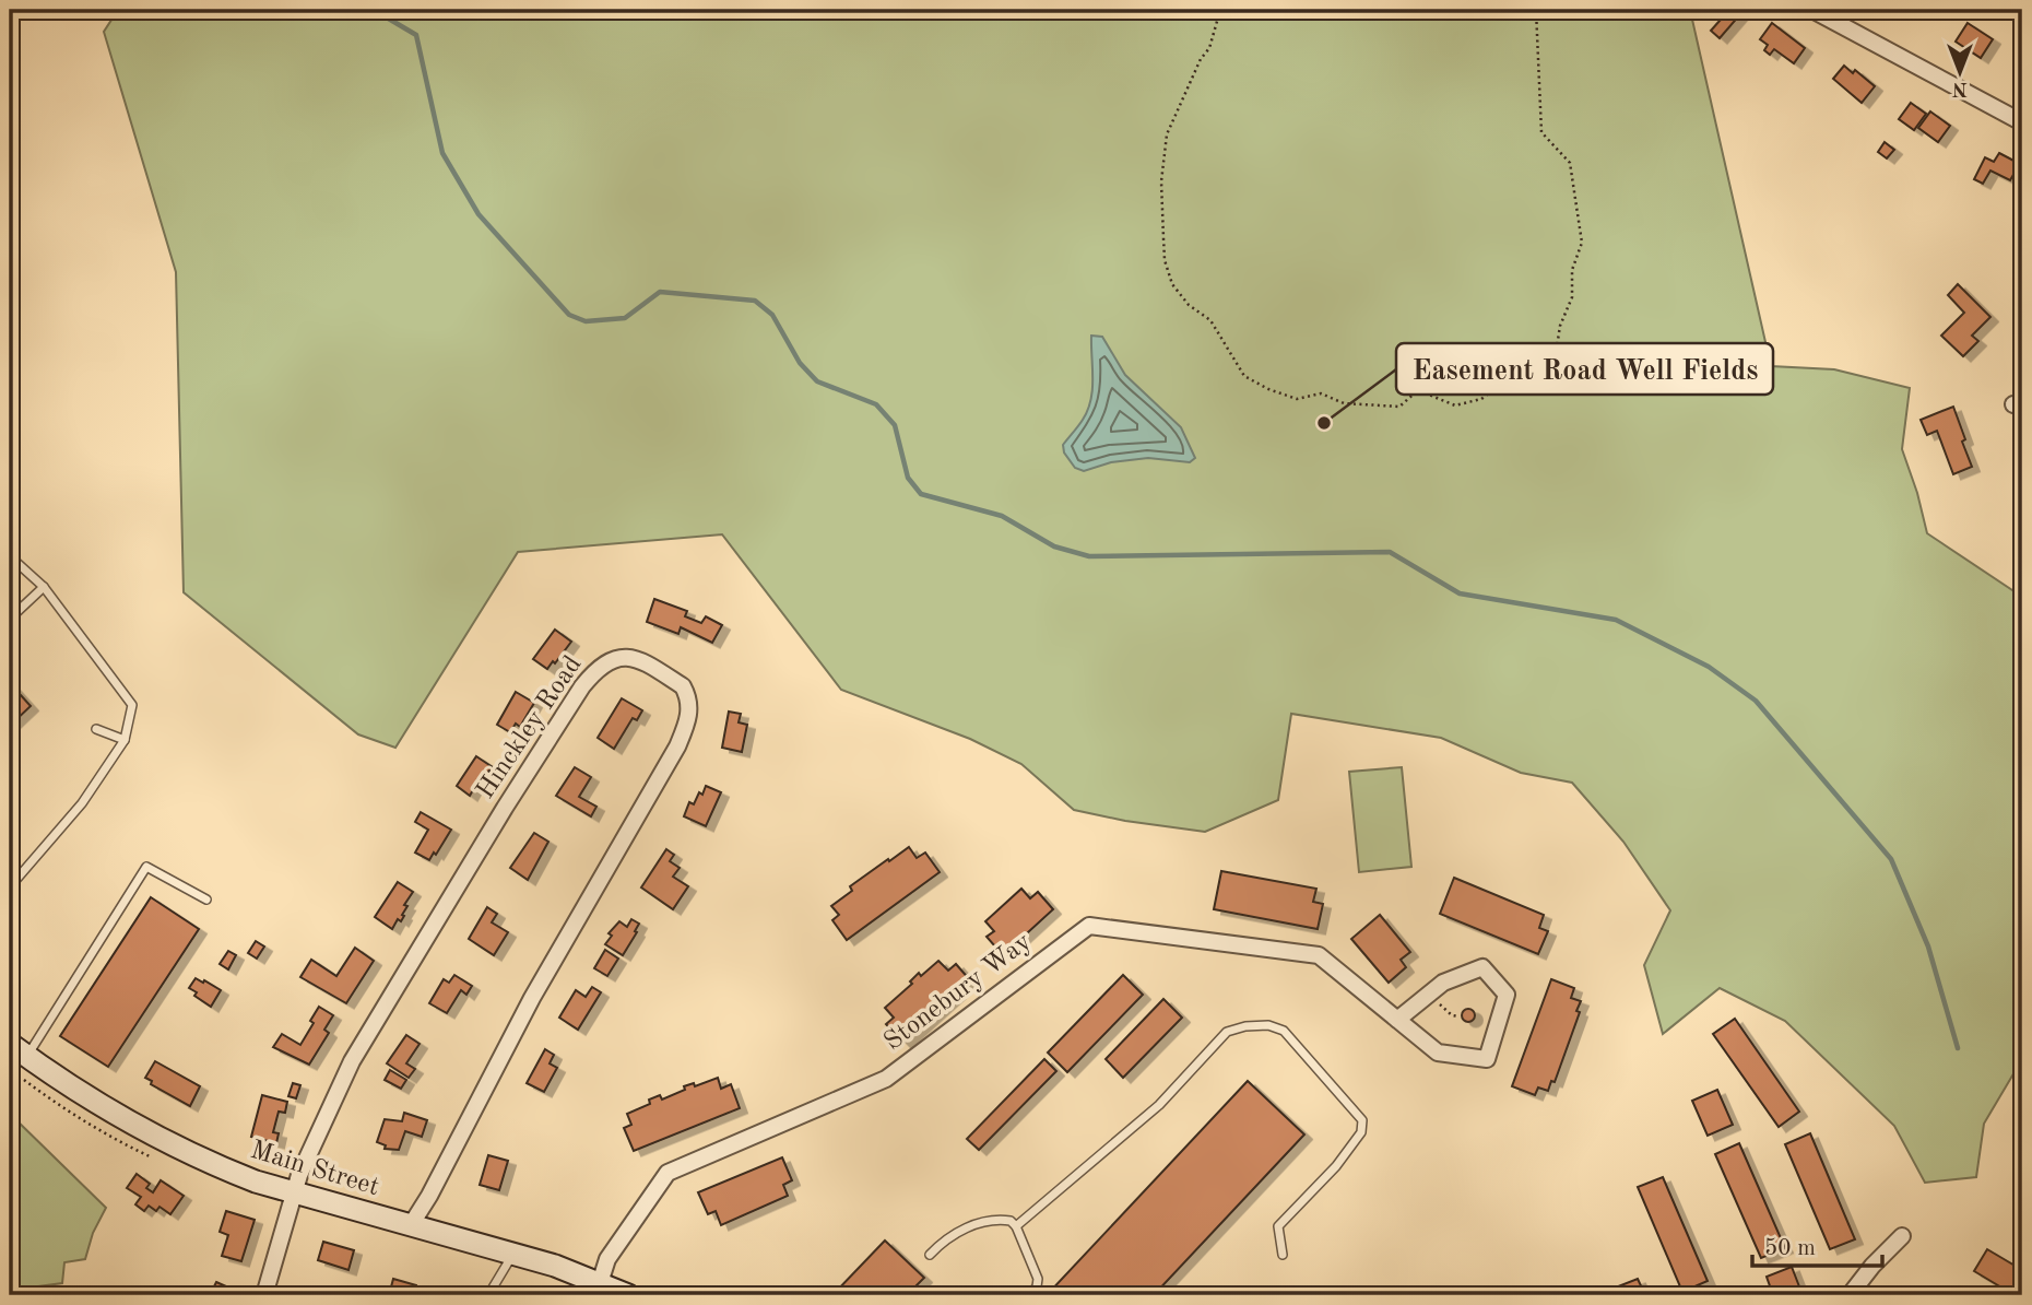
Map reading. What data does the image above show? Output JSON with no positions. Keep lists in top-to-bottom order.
{
  "streets": {
    "main road": ["Main Street"],
    "street": ["Hinckley Road", "Stonebury Way"]
  },
  "crossings": [
    ["Hinckley Road", "Main Street"],
    ["Stonebury Way", "Main Street"]
  ],
  "places": ["Easement Road Well Fields"],
  "scale_bar": "50 m",
  "north": "bottom"
}
